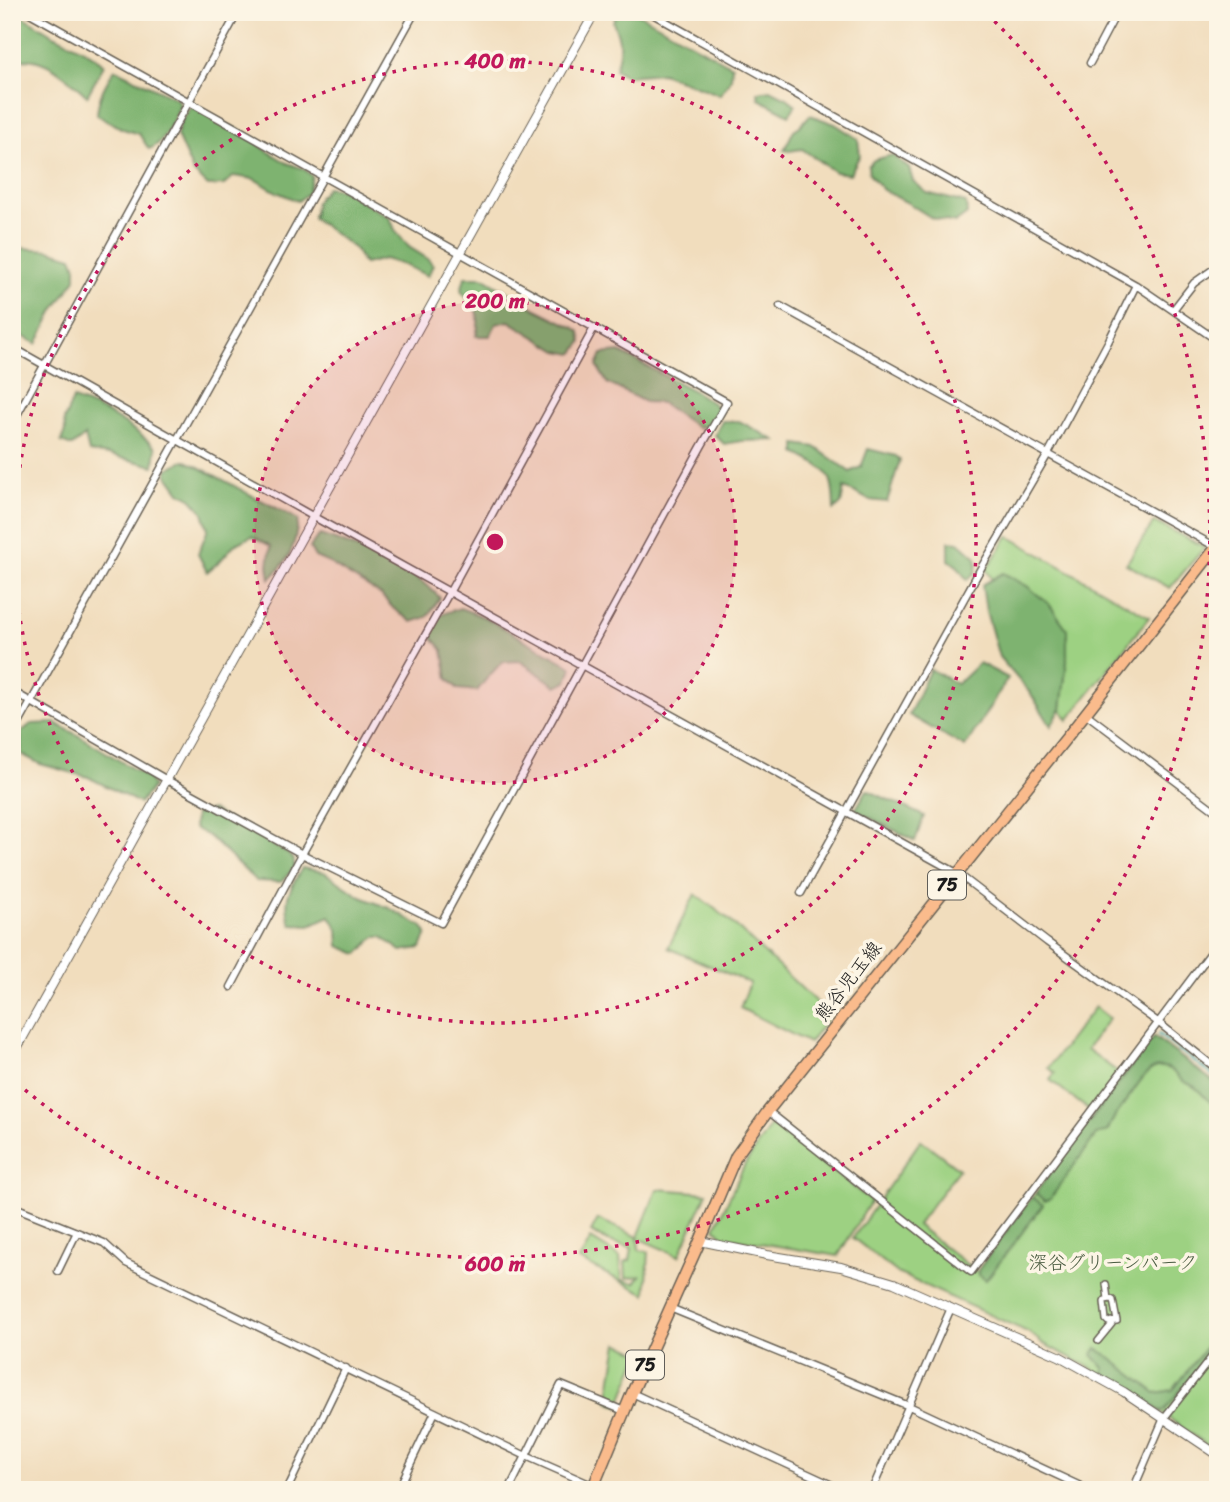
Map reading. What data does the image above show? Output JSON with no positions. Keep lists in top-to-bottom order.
{
  "streets": {
    "main road": ["75", "熊谷児玉線"]
  },
  "parks": ["深谷グリーンパーク"],
  "rings": ["400 m", "200 m", "600 m"]
}
